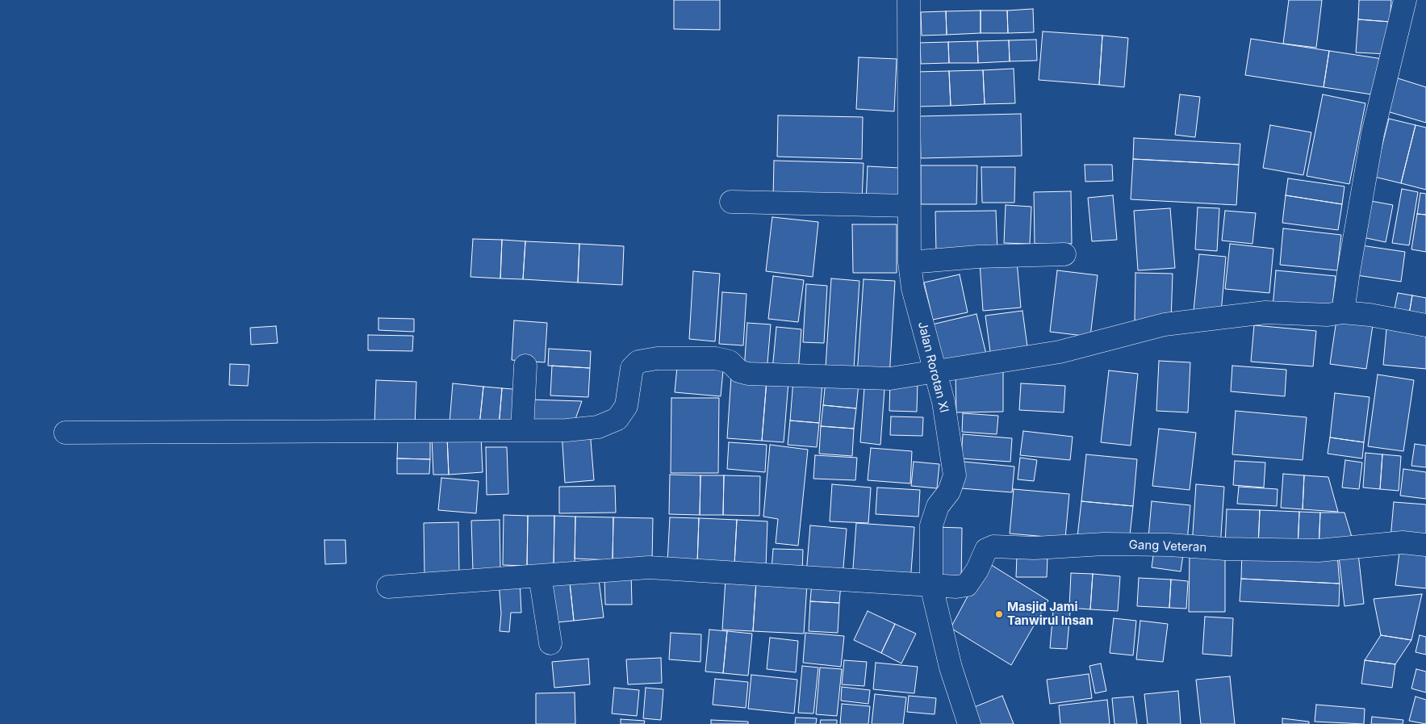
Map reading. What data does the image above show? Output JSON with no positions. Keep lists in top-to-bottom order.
{
  "streets": {
    "street": ["Jalan Rorotan XI", "Gang Veteran"]
  },
  "crossings": [
    ["Jalan Rorotan XI", "Gang Veteran"]
  ],
  "places": ["Masjid Jami Tanwirul Insan"]
}
